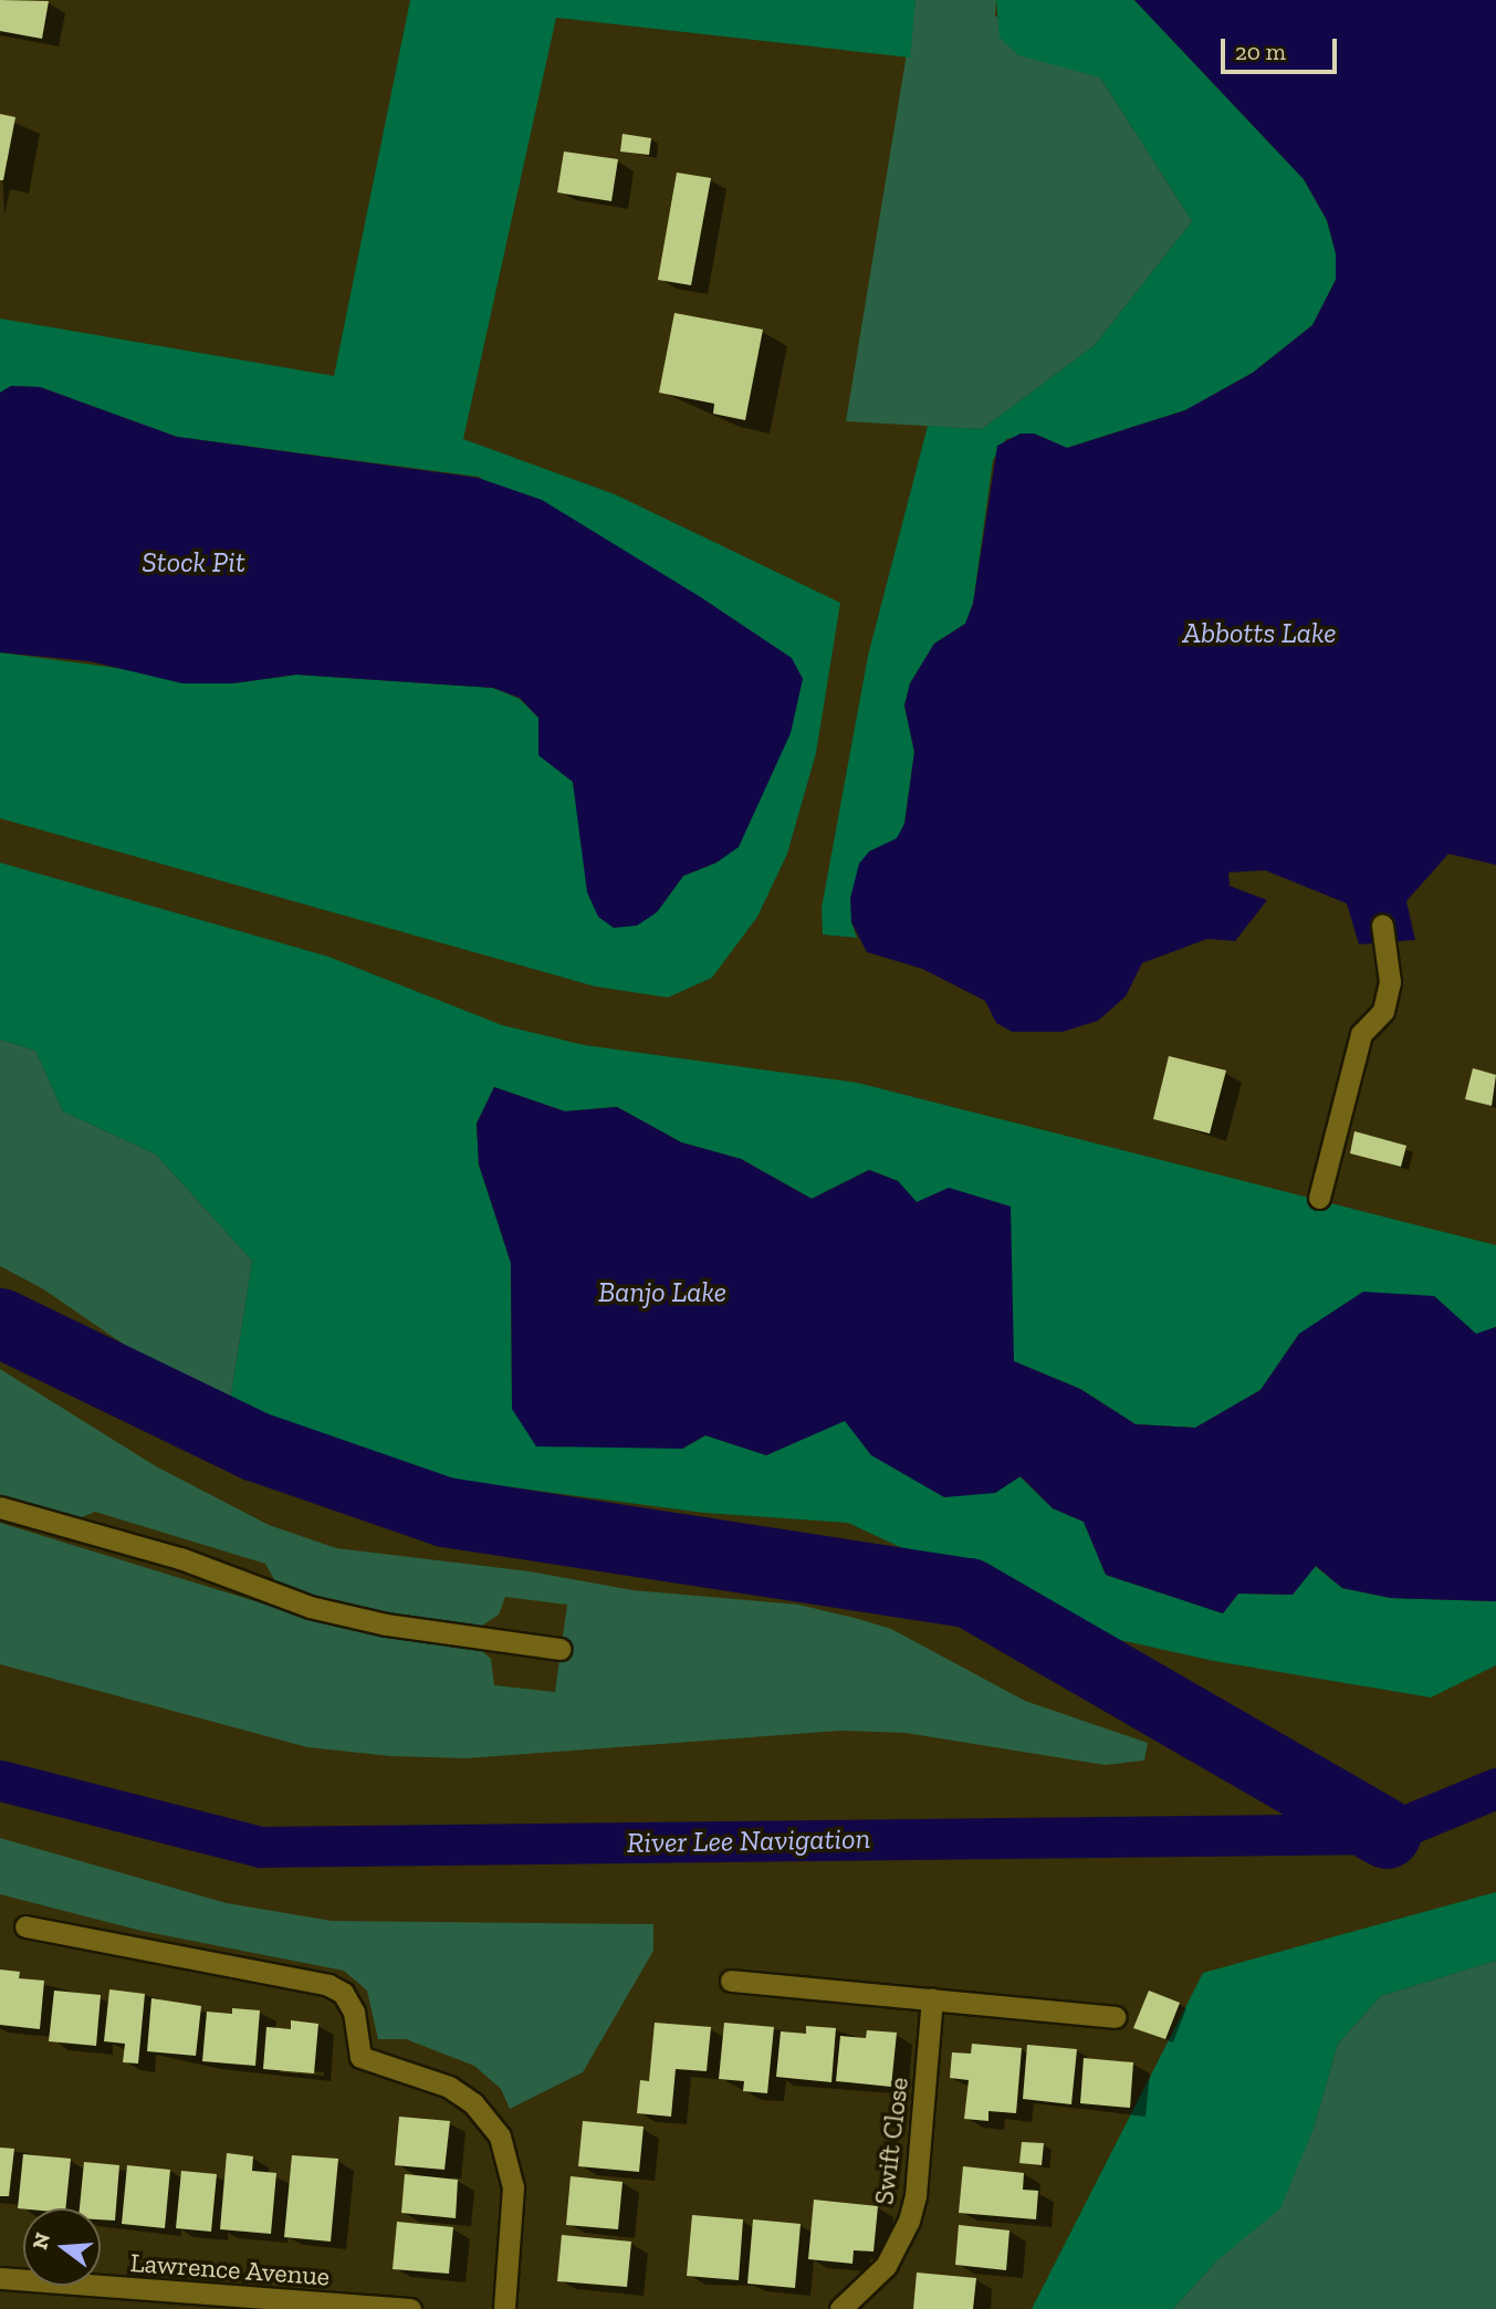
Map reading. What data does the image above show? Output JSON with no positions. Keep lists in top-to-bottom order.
{
  "streets": {
    "street": ["Swift Close", "Lawrence Avenue"]
  },
  "water": [
    "Stock Pit",
    "Abbotts Lake",
    "Banjo Lake",
    "River Lee Navigation"
  ],
  "scale_bar": "20 m",
  "north": "left"
}
